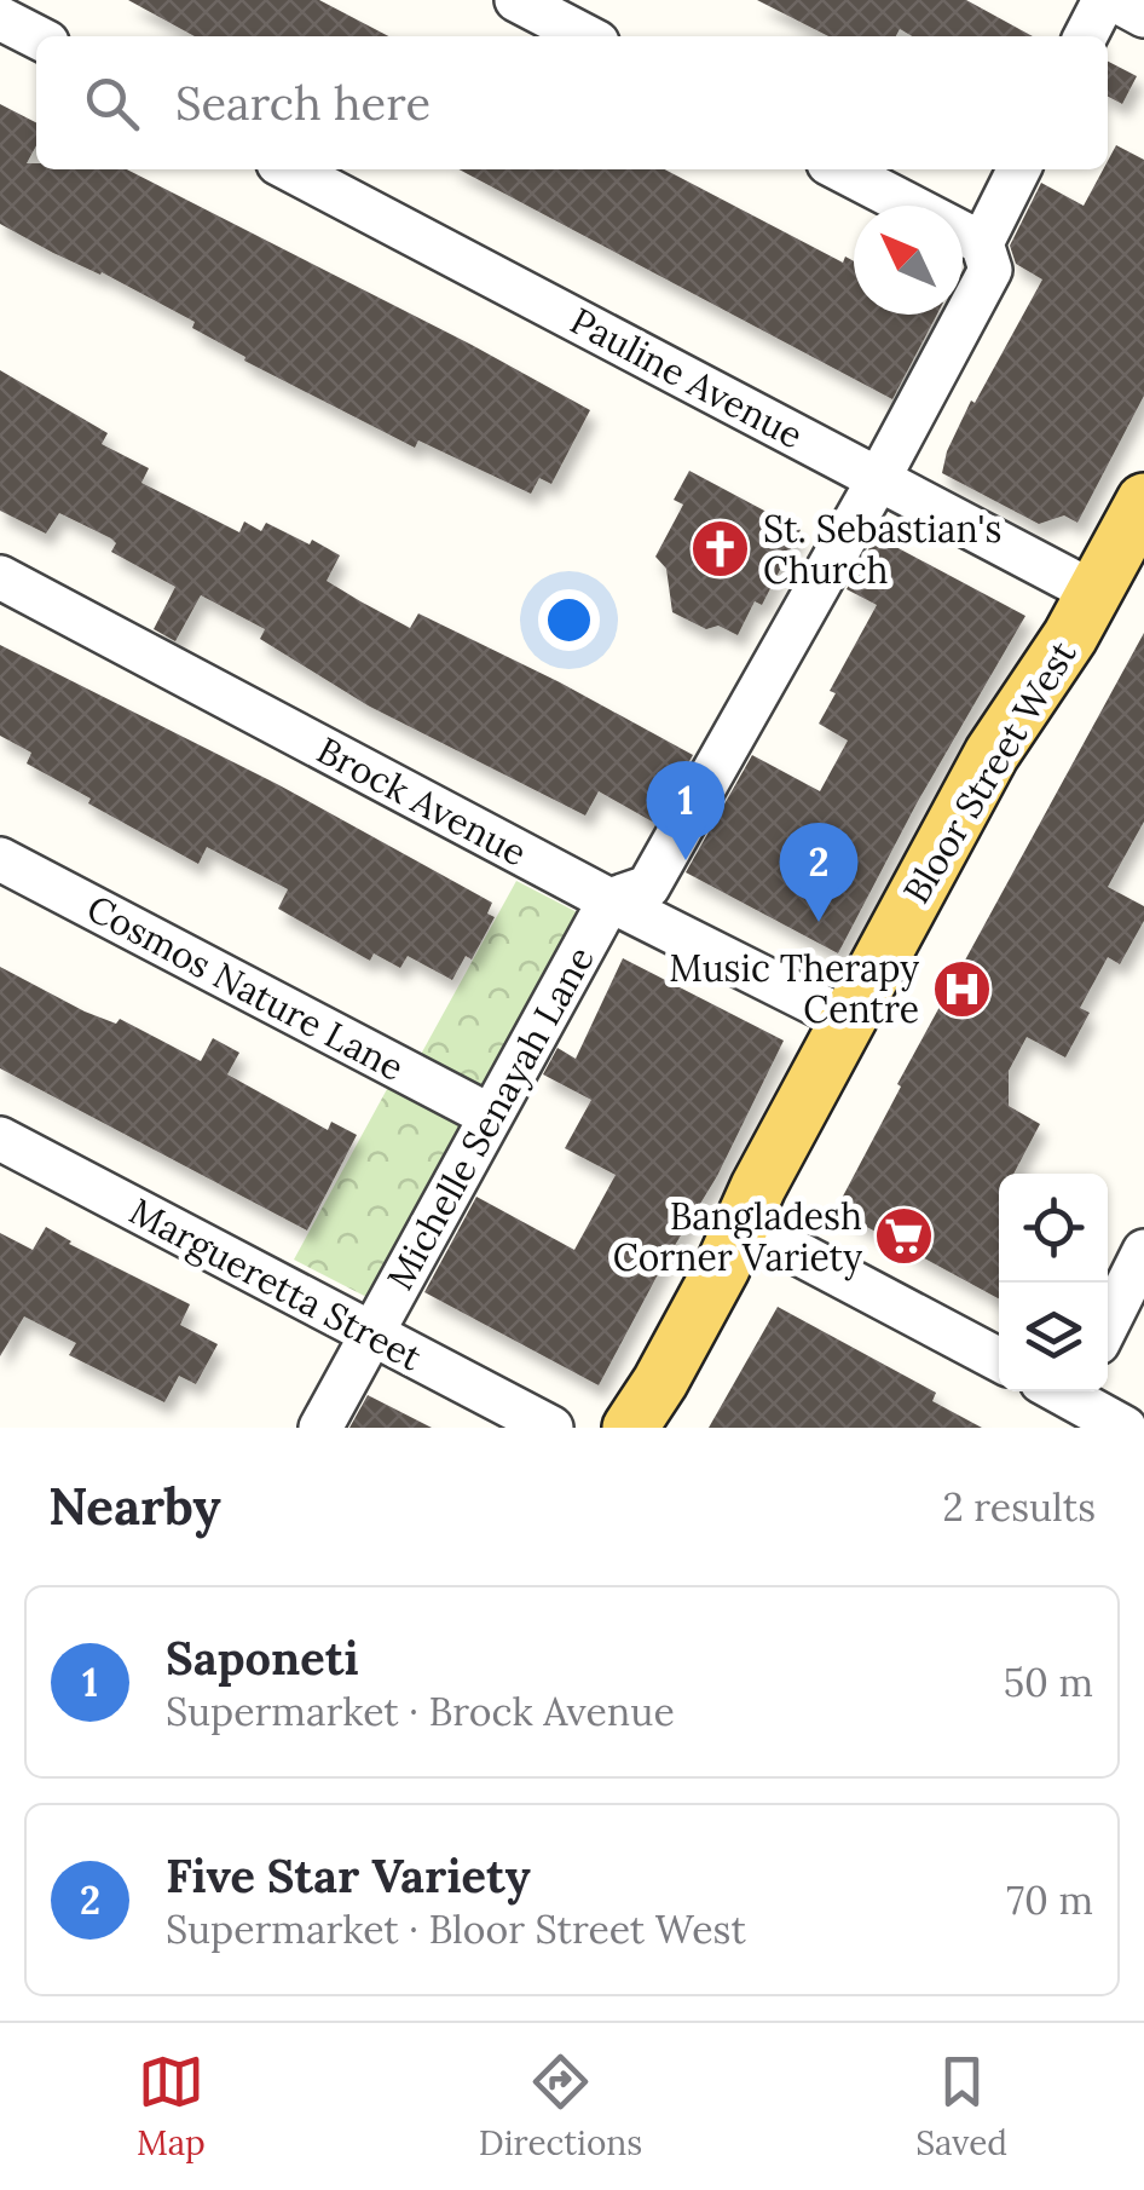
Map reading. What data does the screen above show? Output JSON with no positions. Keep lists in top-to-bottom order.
{
  "streets": {
    "main road": ["Bloor Street West"],
    "street": [
      "Pauline Avenue",
      "Brock Avenue",
      "Cosmos Nature Lane",
      "Michelle Senayah Lane",
      "Margueretta Street"
    ]
  },
  "crossings": [
    ["Pauline Avenue", "Bloor Street West"],
    ["Bloor Street West", "Brock Avenue"],
    ["Brock Avenue", "Michelle Senayah Lane"],
    ["Cosmos Nature Lane", "Michelle Senayah Lane"],
    ["Michelle Senayah Lane", "Margueretta Street"]
  ],
  "places": {
    "church": ["St. Sebastian's Church"],
    "hospital": ["Music Therapy Centre"],
    "supermarket": ["Bangladesh Corner Variety"]
  },
  "north": "top left",
  "page": {
    "search": "Search here",
    "pins": ["1", "2"],
    "heading": ["Nearby", "2 results"],
    "list": [
      {
        "mark": "1",
        "name": "Saponeti",
        "note": "Supermarket · Brock Avenue",
        "value": "50 m"
      },
      {
        "mark": "2",
        "name": "Five Star Variety",
        "note": "Supermarket · Bloor Street West",
        "value": "70 m"
      }
    ],
    "nav": ["Map", "Directions", "Saved"]
  }
}
